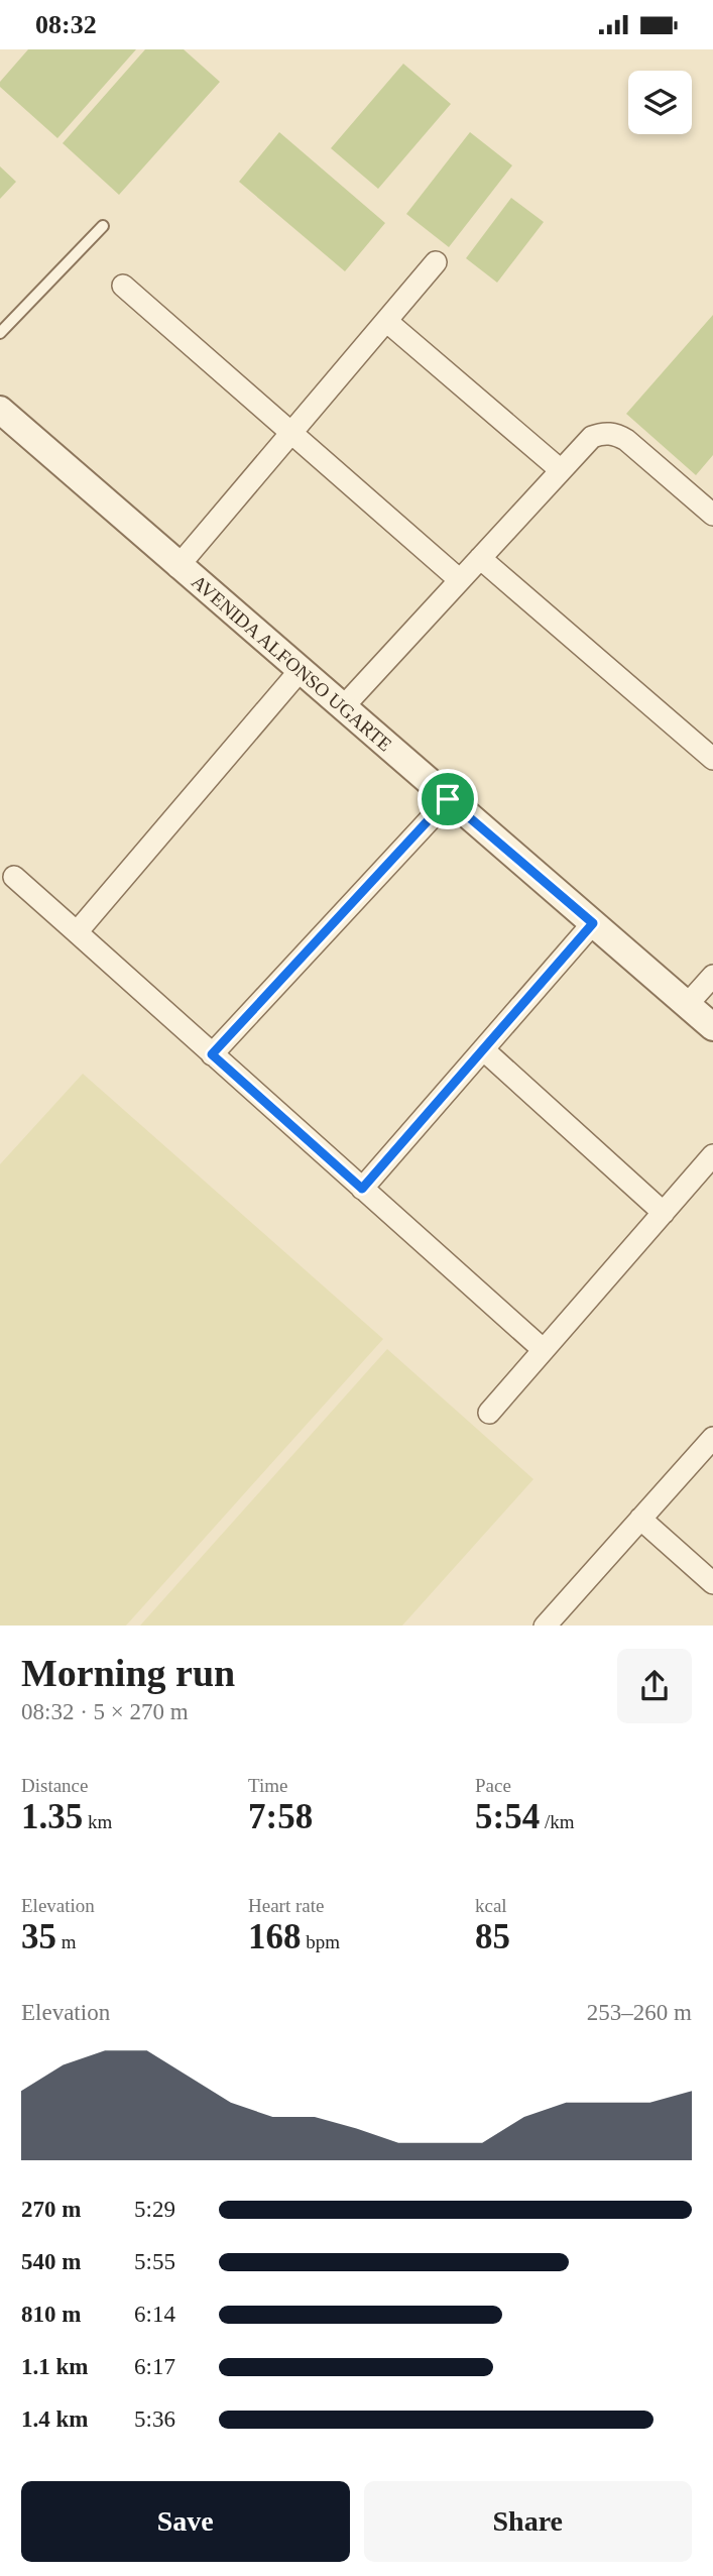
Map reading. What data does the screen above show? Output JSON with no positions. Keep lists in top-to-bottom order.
{
  "streets": {
    "street": ["AVENIDA ALFONSO UGARTE"]
  },
  "page": {
    "status": "08:32",
    "heading": ["Morning run", "08:32 · 5 × 270 m"],
    "stats": [
      ["Distance", "1.35 km"],
      ["Time", "7:58"],
      ["Pace", "5:54 /km"],
      ["Elevation", "35 m"],
      ["Heart rate", "168 bpm"],
      ["kcal", "85"]
    ],
    "chart": ["Elevation", "253–260 m"],
    "list": [
      {
        "name": "270 m",
        "note": "5:29"
      },
      {
        "name": "540 m",
        "note": "5:55"
      },
      {
        "name": "810 m",
        "note": "6:14"
      },
      {
        "name": "1.1 km",
        "note": "6:17"
      },
      {
        "name": "1.4 km",
        "note": "5:36"
      }
    ],
    "buttons": ["Save", "Share"]
  }
}
